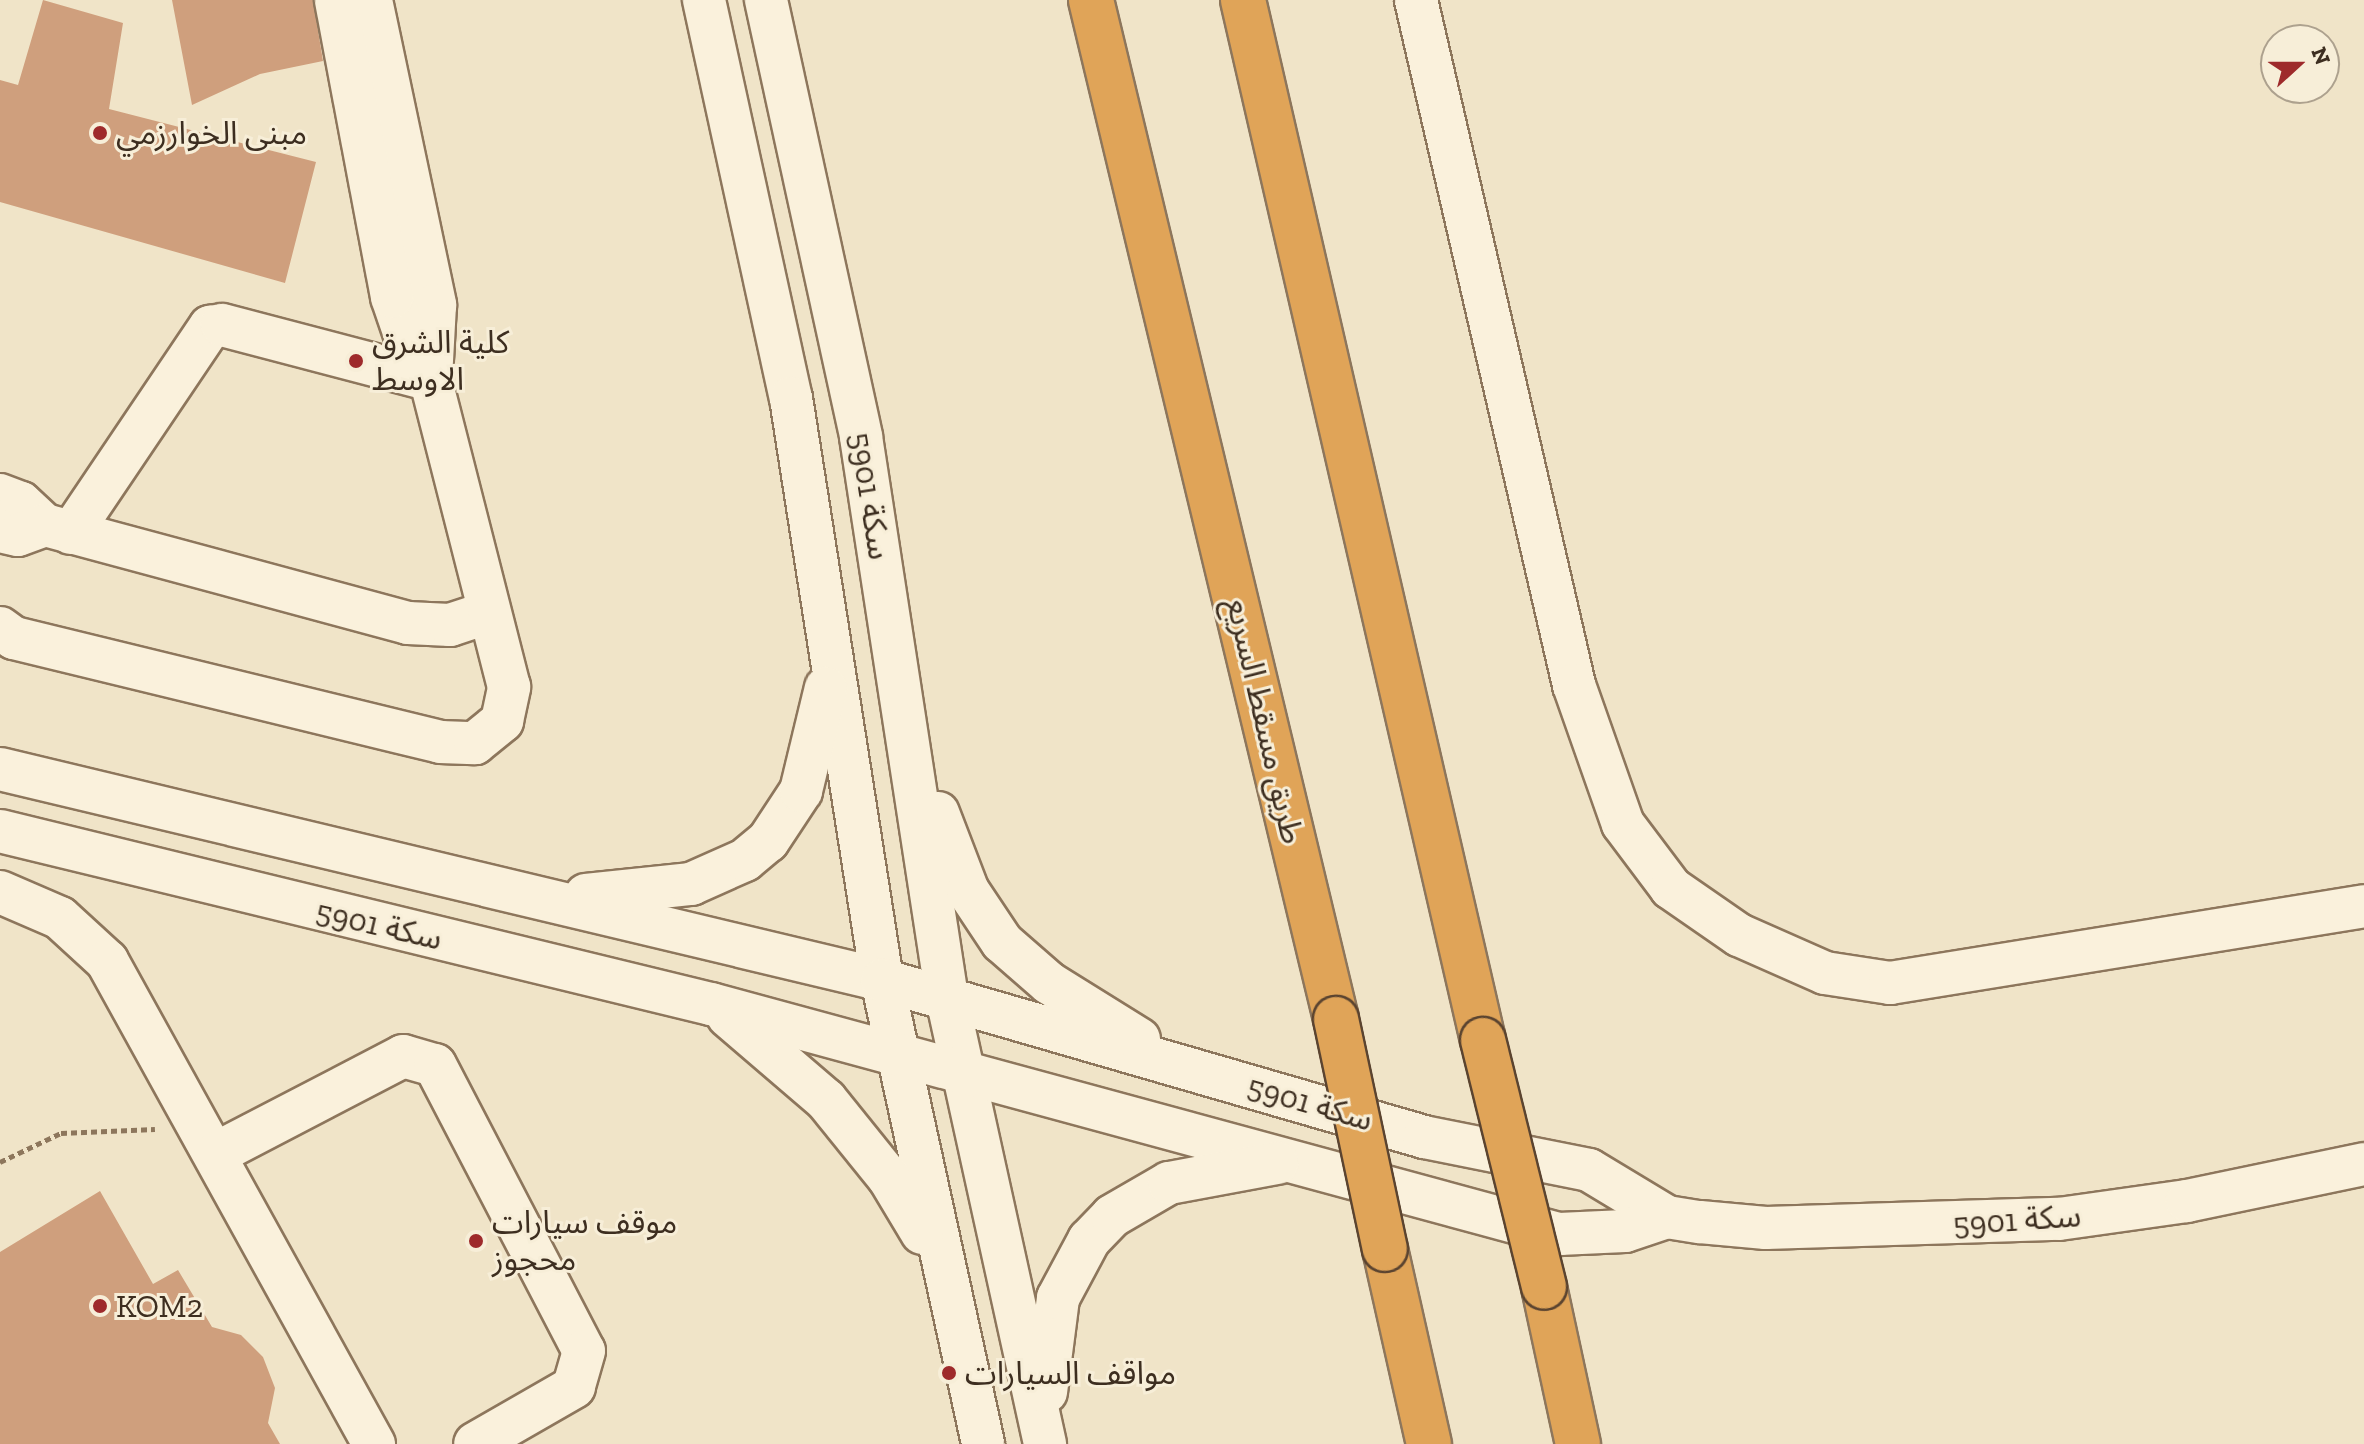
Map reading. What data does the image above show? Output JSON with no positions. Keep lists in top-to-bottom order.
{
  "streets": {
    "highway": ["طريق مسقط السريع"],
    "street": ["سكة 5901"]
  },
  "places": [
    "مبنى الخوارزمي",
    "كلية الشرق الاوسط",
    "موقف سيارات محجوز",
    "KOM2",
    "مواقف السيارات"
  ],
  "north": "right"
}
